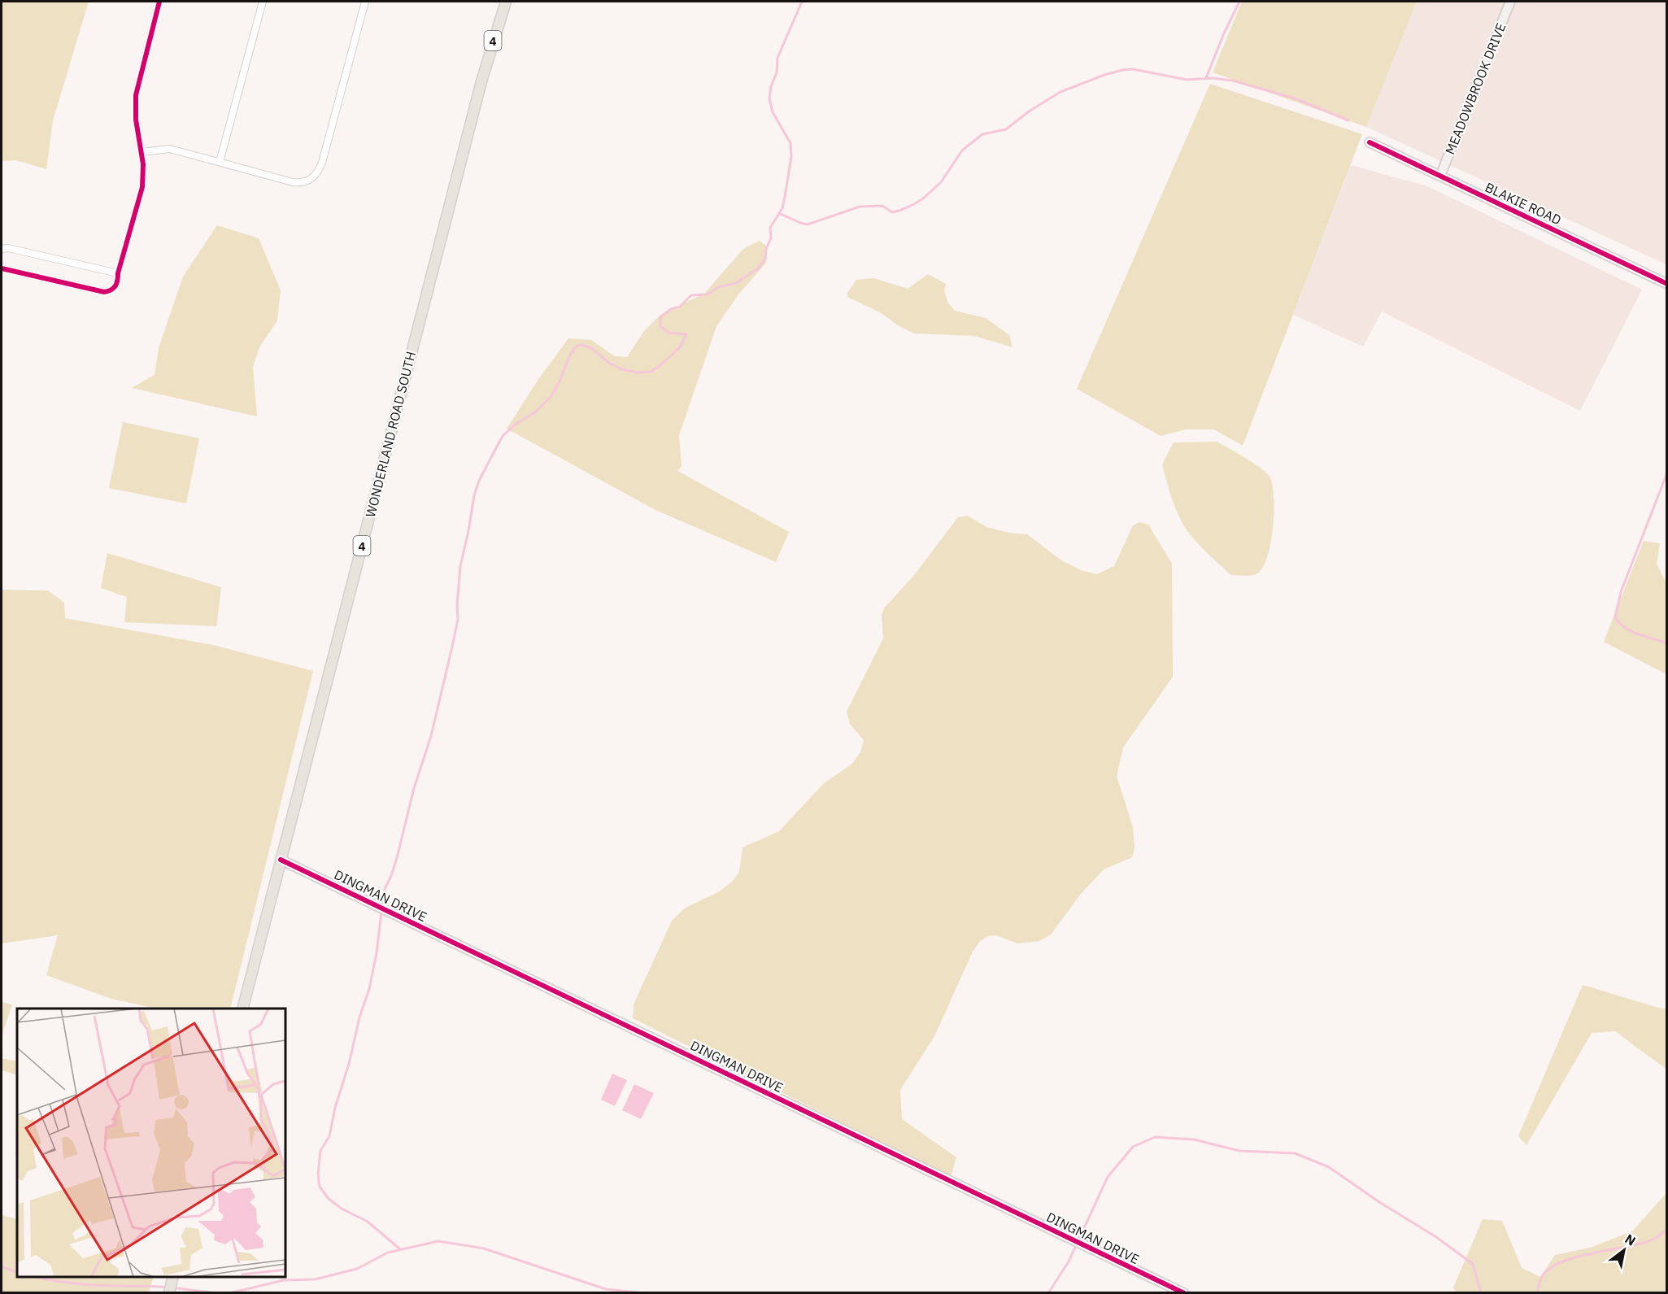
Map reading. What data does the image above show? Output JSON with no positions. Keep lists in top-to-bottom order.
{
  "streets": {
    "main road": ["4", "WONDERLAND ROAD SOUTH"],
    "street": ["MEADOWBROOK DRIVE", "BLAKIE ROAD", "DINGMAN DRIVE"]
  },
  "crossings": [
    ["MEADOWBROOK DRIVE", "BLAKIE ROAD"],
    ["WONDERLAND ROAD SOUTH", "DINGMAN DRIVE"]
  ],
  "north": "top right"
}
